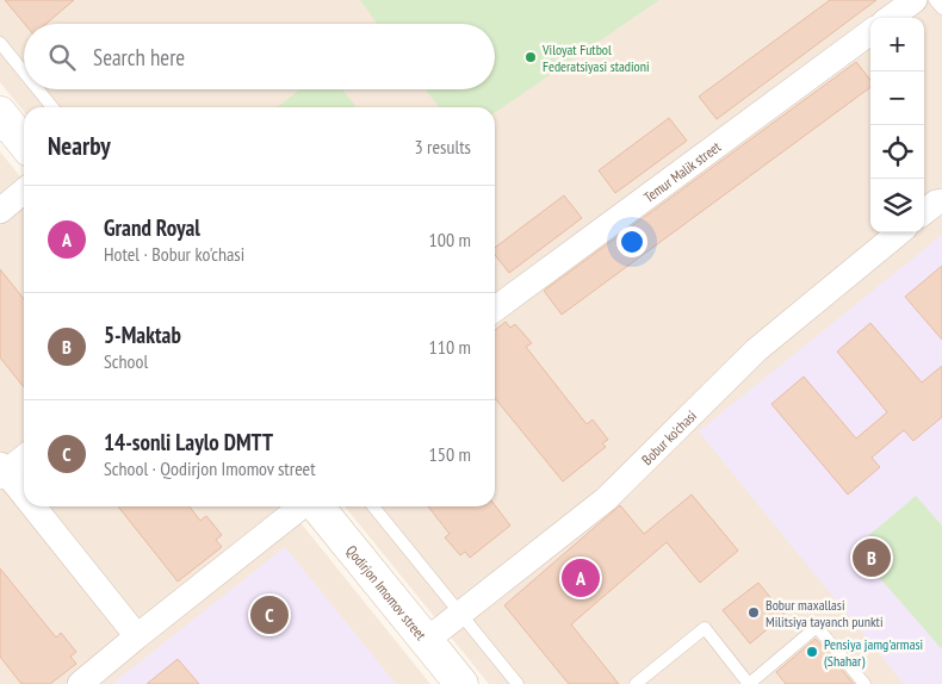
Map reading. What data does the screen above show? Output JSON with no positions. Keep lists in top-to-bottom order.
{
  "streets": {
    "street": ["Temur Malik street", "Bobur ko'chasi", "Qodirjon Imomov street"]
  },
  "crossings": [
    ["Bobur ko'chasi", "Qodirjon Imomov street"]
  ],
  "places": ["Viloyat Futbol Federatsiyasi stadioni", "Bobur maxallasi Militsiya tayanch punkti", "Pensiya jamg'armasi (Shahar)"],
  "page": {
    "map_buttons": ["+", "−"],
    "search": "Search here",
    "heading": ["Nearby", "3 results"],
    "list": [
      {
        "mark": "A",
        "name": "Grand Royal",
        "note": "Hotel · Bobur ko'chasi",
        "value": "100 m"
      },
      {
        "mark": "B",
        "name": "5-Maktab",
        "note": "School",
        "value": "110 m"
      },
      {
        "mark": "C",
        "name": "14-sonli Laylo DMTT",
        "note": "School · Qodirjon Imomov street",
        "value": "150 m"
      }
    ],
    "pins": ["B", "A", "C"]
  }
}
